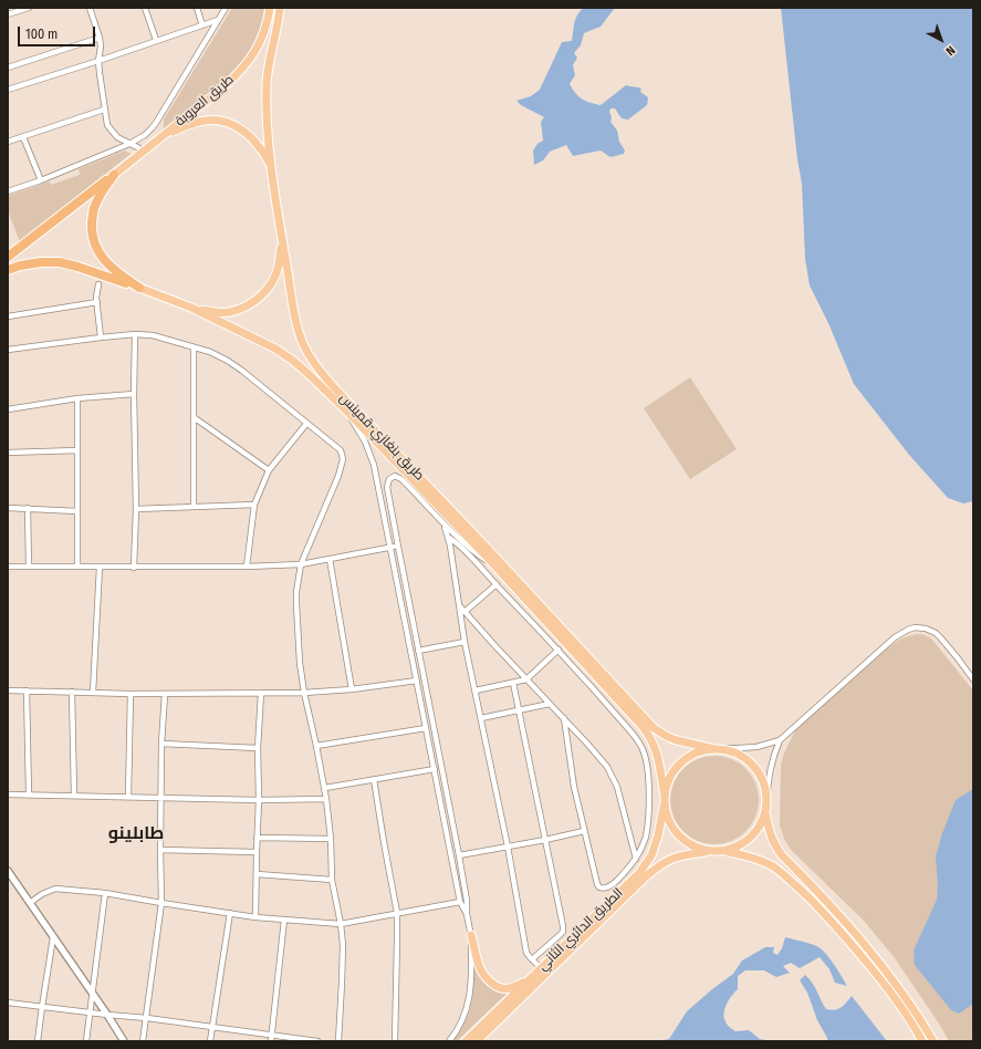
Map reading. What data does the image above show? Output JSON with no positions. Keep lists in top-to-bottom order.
{
  "streets": {
    "main road": ["طريق العروبة", "طريق بنغازي-قمينس", "الطريق الدائري الثاني"]
  },
  "crossings": [
    ["طريق بنغازي-قمينس", "الطريق الدائري الثاني"]
  ],
  "districts": ["طابلينو"],
  "scale_bar": "100 m",
  "north": "bottom right"
}
